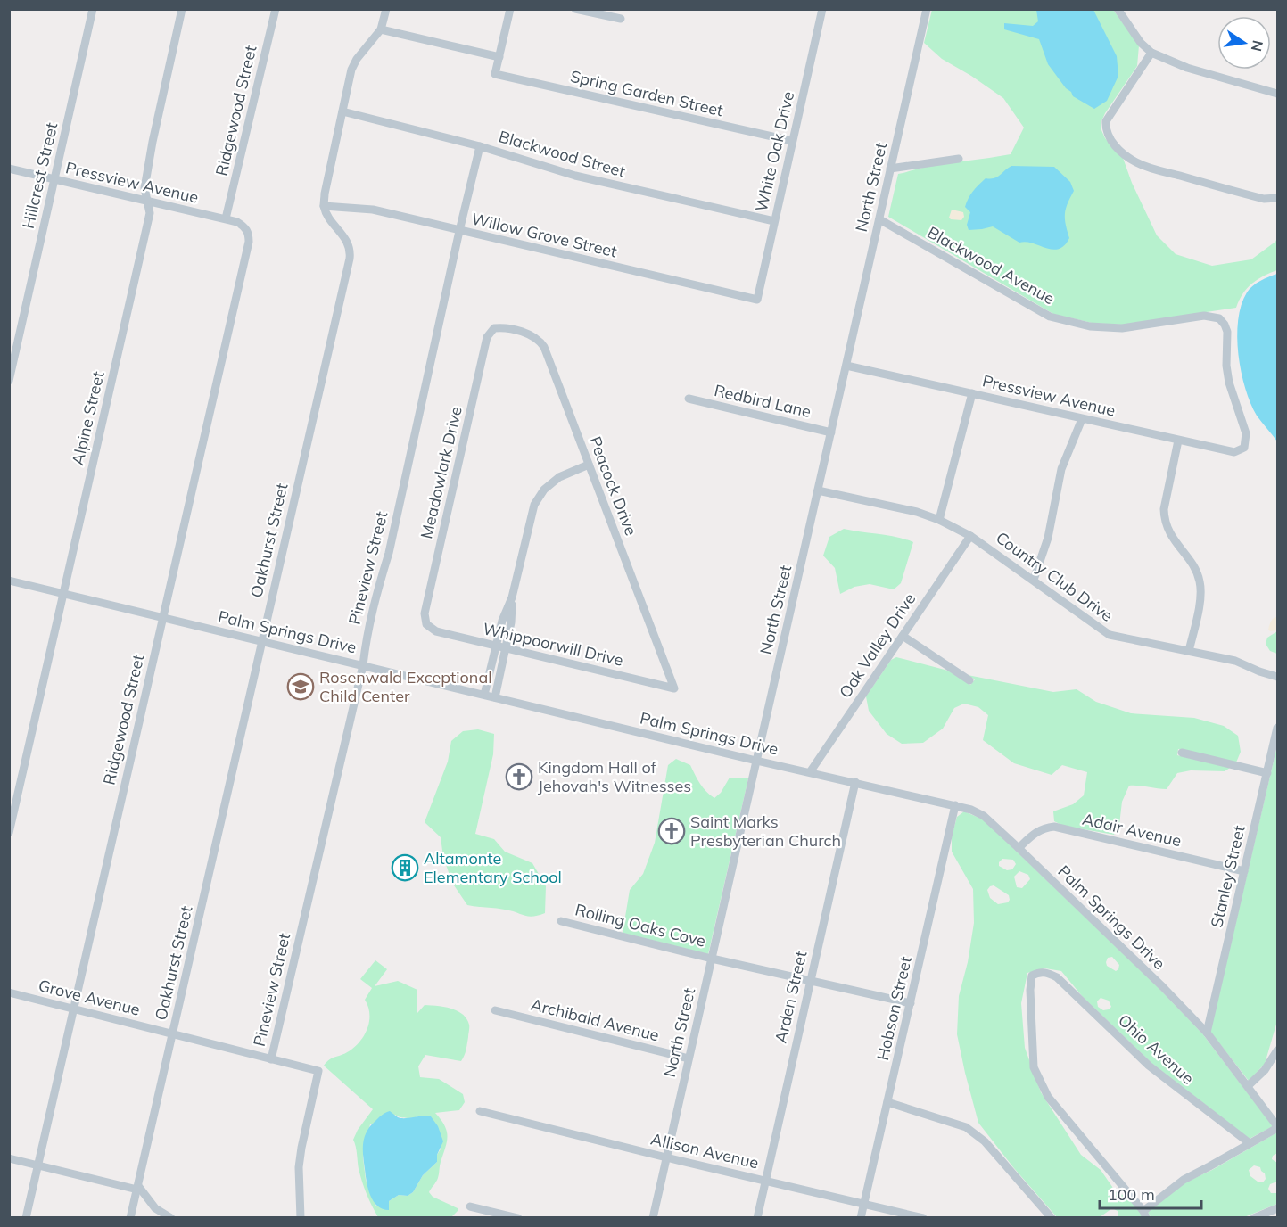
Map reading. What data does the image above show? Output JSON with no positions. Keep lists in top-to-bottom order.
{
  "streets": {
    "street": [
      "Spring Garden Street",
      "Ridgewood Street",
      "White Oak Drive",
      "Blackwood Street",
      "Hillcrest Street",
      "Pressview Avenue",
      "North Street",
      "Willow Grove Street",
      "Blackwood Avenue",
      "Redbird Lane",
      "Alpine Street",
      "Meadowlark Drive",
      "Peacock Drive",
      "Oakhurst Street",
      "Pineview Street",
      "Country Club Drive",
      "Palm Springs Drive",
      "Whippoorwill Drive",
      "Oak Valley Drive",
      "Adair Avenue",
      "Stanley Street",
      "Rolling Oaks Cove",
      "Arden Street",
      "Grove Avenue",
      "Hobson Street",
      "Archibald Avenue",
      "Ohio Avenue",
      "Allison Avenue"
    ]
  },
  "crossings": [
    ["Spring Garden Street", "White Oak Drive"],
    ["Ridgewood Street", "Pressview Avenue"],
    ["Ridgewood Street", "Palm Springs Drive"],
    ["Ridgewood Street", "Grove Avenue"],
    ["White Oak Drive", "Blackwood Street"],
    ["White Oak Drive", "Willow Grove Street"],
    ["Blackwood Street", "Pineview Street"],
    ["Hillcrest Street", "Pressview Avenue"],
    ["Pressview Avenue", "North Street"],
    ["Pressview Avenue", "Blackwood Avenue"],
    ["Pressview Avenue", "Alpine Street"],
    ["North Street", "Blackwood Avenue"],
    ["North Street", "Redbird Lane"],
    ["North Street", "Country Club Drive"],
    ["North Street", "Palm Springs Drive"],
    ["North Street", "Rolling Oaks Cove"],
    ["North Street", "Archibald Avenue"],
    ["North Street", "Allison Avenue"],
    ["Willow Grove Street", "Oakhurst Street"],
    ["Willow Grove Street", "Pineview Street"],
    ["Alpine Street", "Palm Springs Drive"],
    ["Meadowlark Drive", "Peacock Drive"],
    ["Meadowlark Drive", "Whippoorwill Drive"],
    ["Peacock Drive", "Whippoorwill Drive"],
    ["Oakhurst Street", "Palm Springs Drive"],
    ["Oakhurst Street", "Grove Avenue"],
    ["Pineview Street", "Palm Springs Drive"],
    ["Pineview Street", "Grove Avenue"],
    ["Country Club Drive", "Oak Valley Drive"],
    ["Palm Springs Drive", "Oak Valley Drive"],
    ["Palm Springs Drive", "Adair Avenue"],
    ["Palm Springs Drive", "Stanley Street"],
    ["Palm Springs Drive", "Arden Street"],
    ["Palm Springs Drive", "Hobson Street"],
    ["Adair Avenue", "Stanley Street"],
    ["Rolling Oaks Cove", "Arden Street"],
    ["Rolling Oaks Cove", "Hobson Street"],
    ["Arden Street", "Allison Avenue"],
    ["Hobson Street", "Allison Avenue"]
  ],
  "places": {
    "school or university": ["Rosenwald Exceptional Child Center"],
    "church": ["Kingdom Hall of Jehovah's Witnesses", "Saint Marks Presbyterian Church"],
    "building": ["Altamonte Elementary School"]
  },
  "scale_bar": "100 m",
  "north": "right"
}
